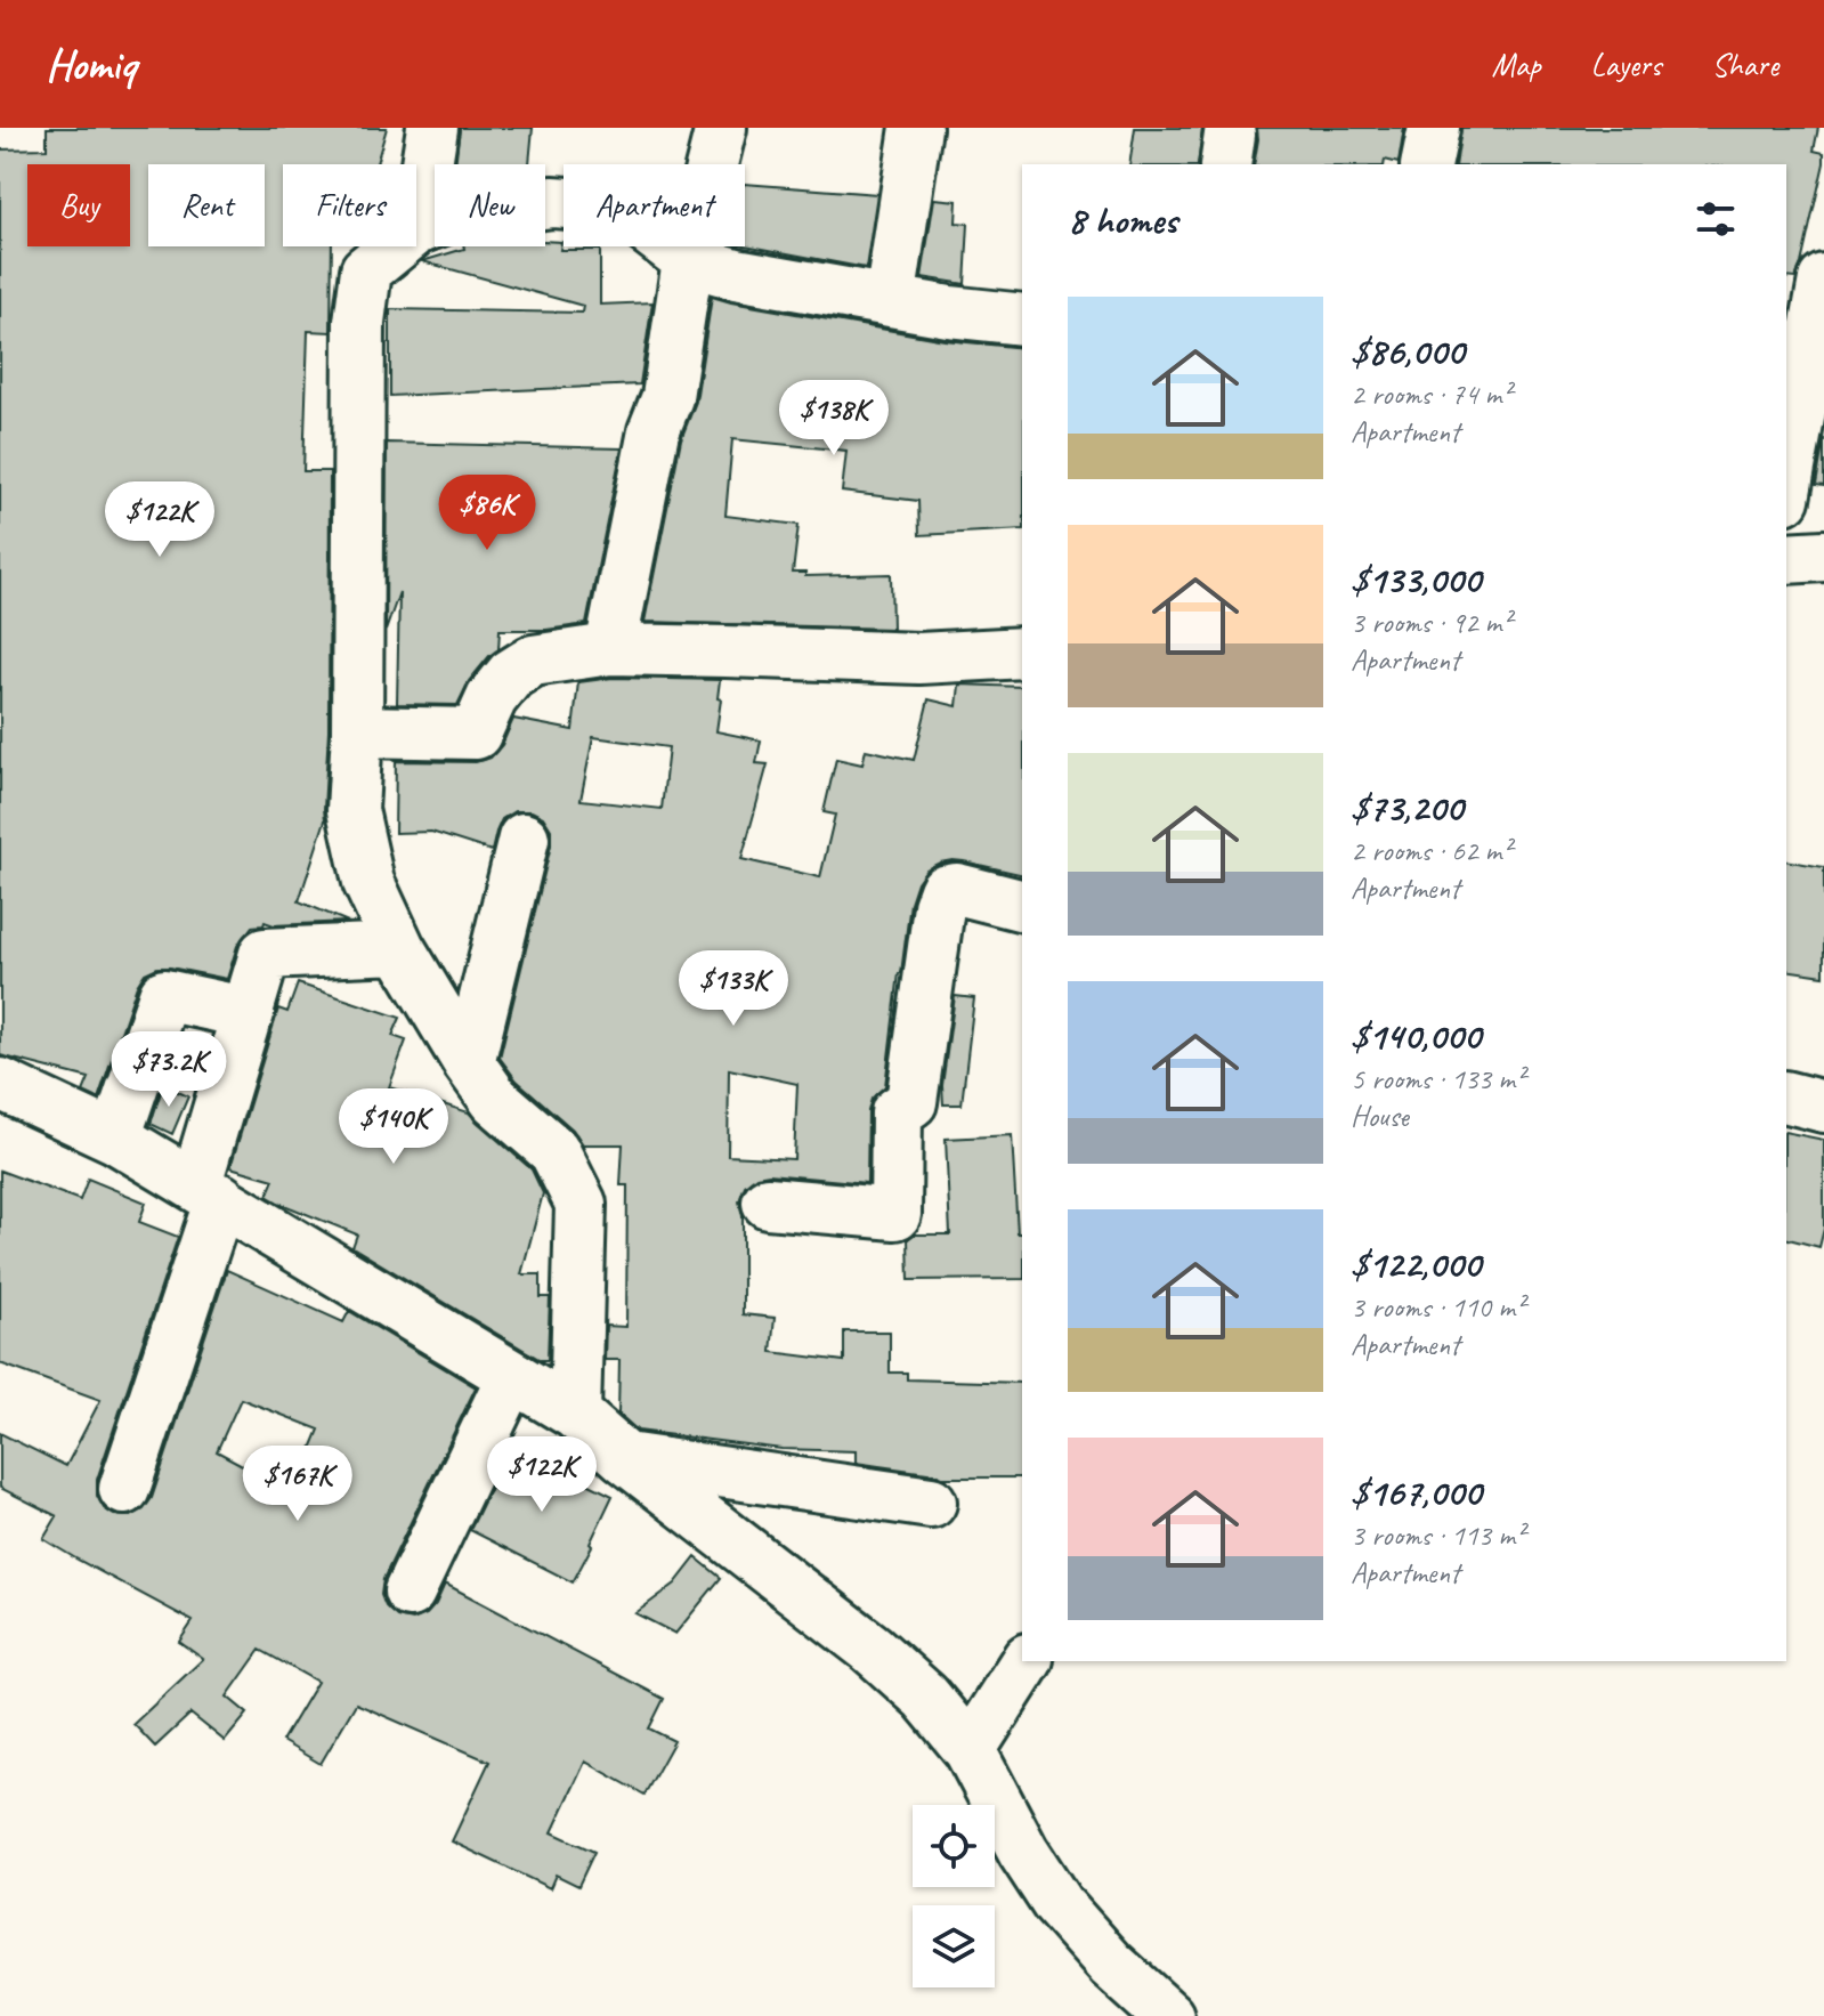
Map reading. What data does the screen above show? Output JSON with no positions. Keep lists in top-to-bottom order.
{
  "page": {
    "header": "Homiq",
    "nav": ["Map", "Layers", "Share"],
    "chip": [
      "Buy",
      "Rent",
      "Filters",
      "New",
      "Apartment"
    ],
    "heading": "8 homes",
    "list": [
      {
        "name": "$86,000",
        "note": "2 rooms · 74 m² · Apartment"
      },
      {
        "name": "$133,000",
        "note": "3 rooms · 92 m² · Apartment"
      },
      {
        "name": "$73,200",
        "note": "2 rooms · 62 m² · Apartment"
      },
      {
        "name": "$140,000",
        "note": "5 rooms · 133 m² · House"
      },
      {
        "name": "$122,000",
        "note": "3 rooms · 110 m² · Apartment"
      },
      {
        "name": "$167,000",
        "note": "3 rooms · 113 m² · Apartment"
      }
    ],
    "price": [
      "$138K",
      "$86K",
      "$122K",
      "$133K",
      "$73.2K",
      "$140K",
      "$122K",
      "$167K"
    ]
  }
}
